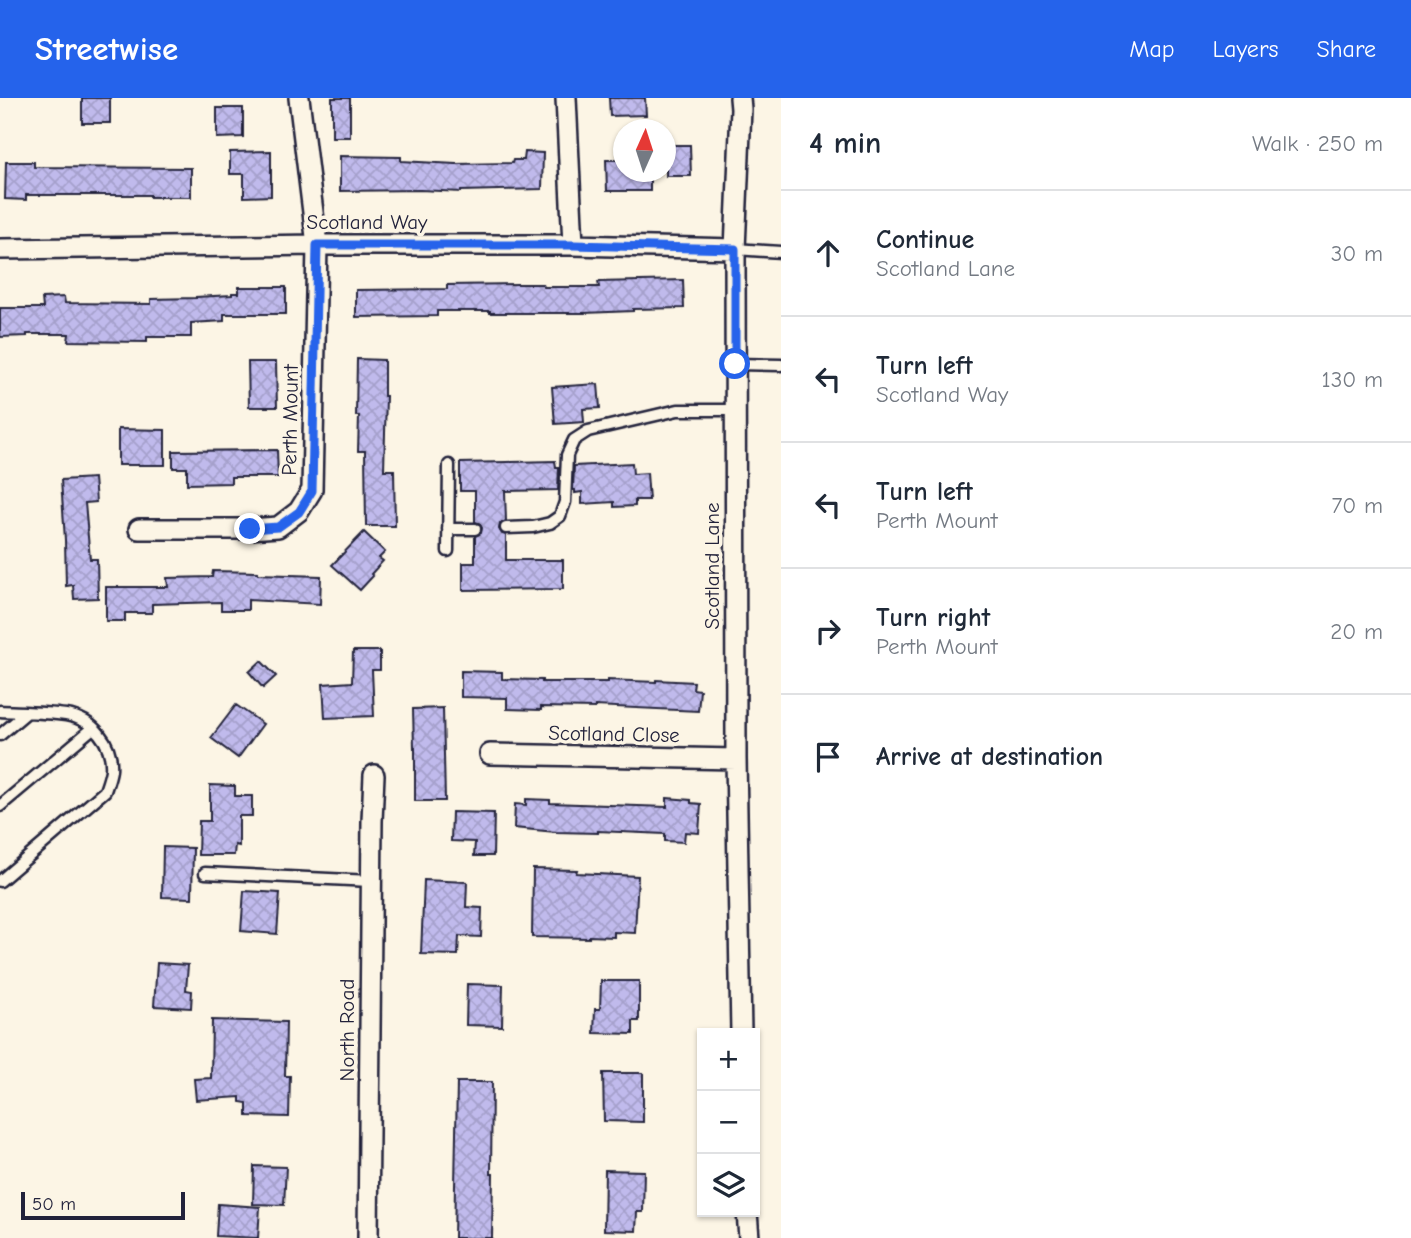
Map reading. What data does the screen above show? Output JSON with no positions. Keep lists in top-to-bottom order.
{
  "streets": {
    "street": [
      "Scotland Way",
      "Perth Mount",
      "Scotland Lane",
      "Scotland Close",
      "North Road"
    ]
  },
  "crossings": [
    ["Scotland Way", "Perth Mount"],
    ["Scotland Way", "Scotland Lane"],
    ["Scotland Lane", "Scotland Close"]
  ],
  "scale_bar": "50 m",
  "north": "top",
  "page": {
    "header": "Streetwise",
    "nav": ["Map", "Layers", "Share"],
    "heading": ["4 min", "Walk · 250 m"],
    "list": [
      ["Continue", "Scotland Lane", "30 m"],
      ["Turn left", "Scotland Way", "130 m"],
      ["Turn left", "Perth Mount", "70 m"],
      ["Turn right", "Perth Mount", "20 m"],
      "Arrive at destination"
    ],
    "map_buttons": ["+", "−"],
    "scale": "50 m"
  }
}
